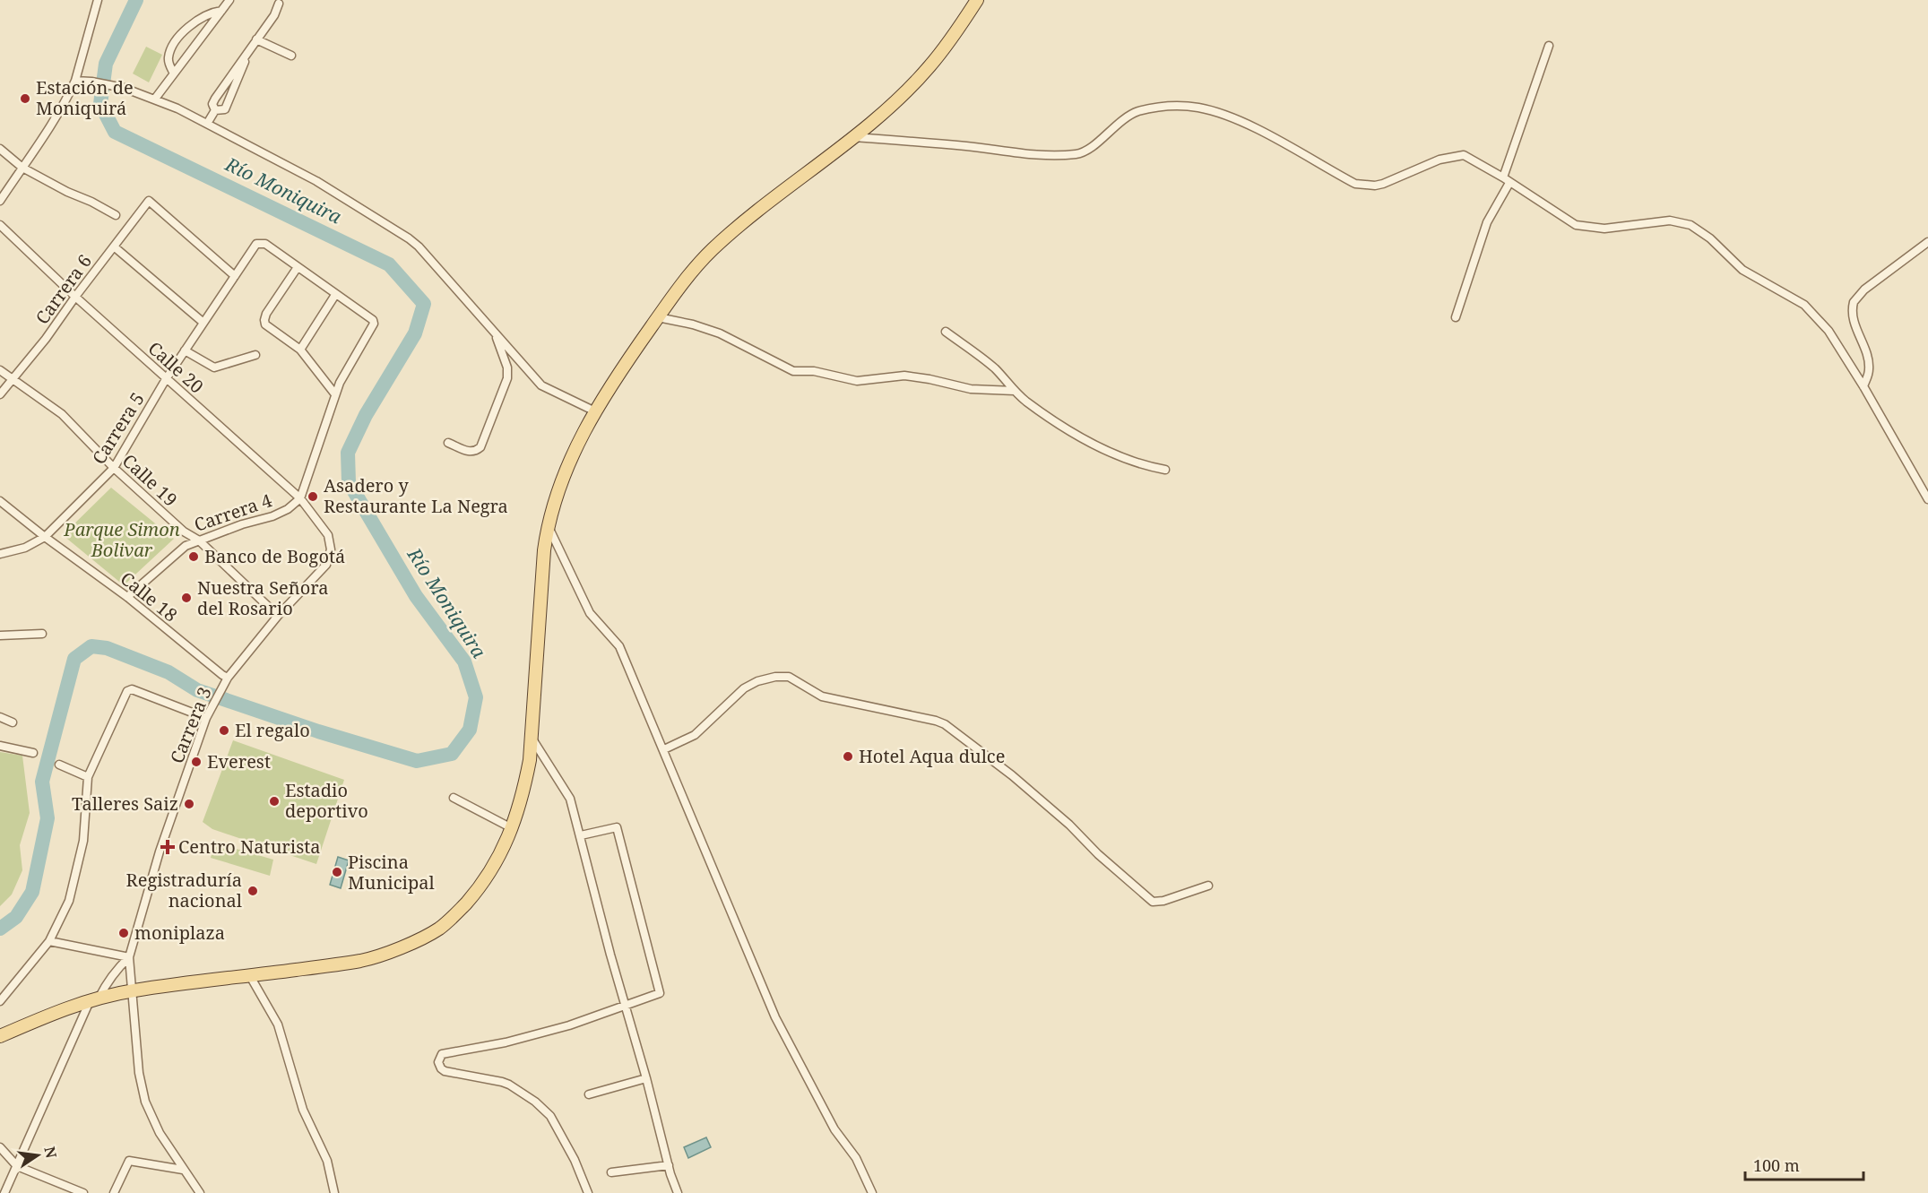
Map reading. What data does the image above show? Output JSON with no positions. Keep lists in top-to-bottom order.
{
  "streets": {
    "street": [
      "Carrera 6",
      "Calle 20",
      "Carrera 5",
      "Calle 19",
      "Carrera 4",
      "Calle 18",
      "Carrera 3"
    ]
  },
  "crossings": [
    ["Carrera 6", "Calle 20"],
    ["Carrera 6", "Carrera 5"],
    ["Carrera 6", "Calle 19"],
    ["Calle 20", "Carrera 5"],
    ["Calle 20", "Carrera 4"],
    ["Calle 20", "Carrera 3"],
    ["Carrera 5", "Calle 19"],
    ["Carrera 5", "Calle 18"],
    ["Calle 19", "Carrera 4"],
    ["Calle 19", "Carrera 3"],
    ["Carrera 4", "Calle 18"],
    ["Calle 18", "Carrera 3"]
  ],
  "water": ["Río Moniquira"],
  "parks": ["Parque Simon Bolivar"],
  "places": {
    "other": [
      "Estación de Moniquirá",
      "Asadero y Restaurante La Negra",
      "Banco de Bogotá",
      "Nuestra Señora del Rosario",
      "El regalo",
      "Hotel Aqua dulce",
      "Everest",
      "Estadio deportivo",
      "Talleres Saiz",
      "Piscina Municipal",
      "Registraduría nacional",
      "moniplaza"
    ],
    "health": ["Centro Naturista"]
  },
  "scale_bar": "100 m",
  "north": "right"
}
